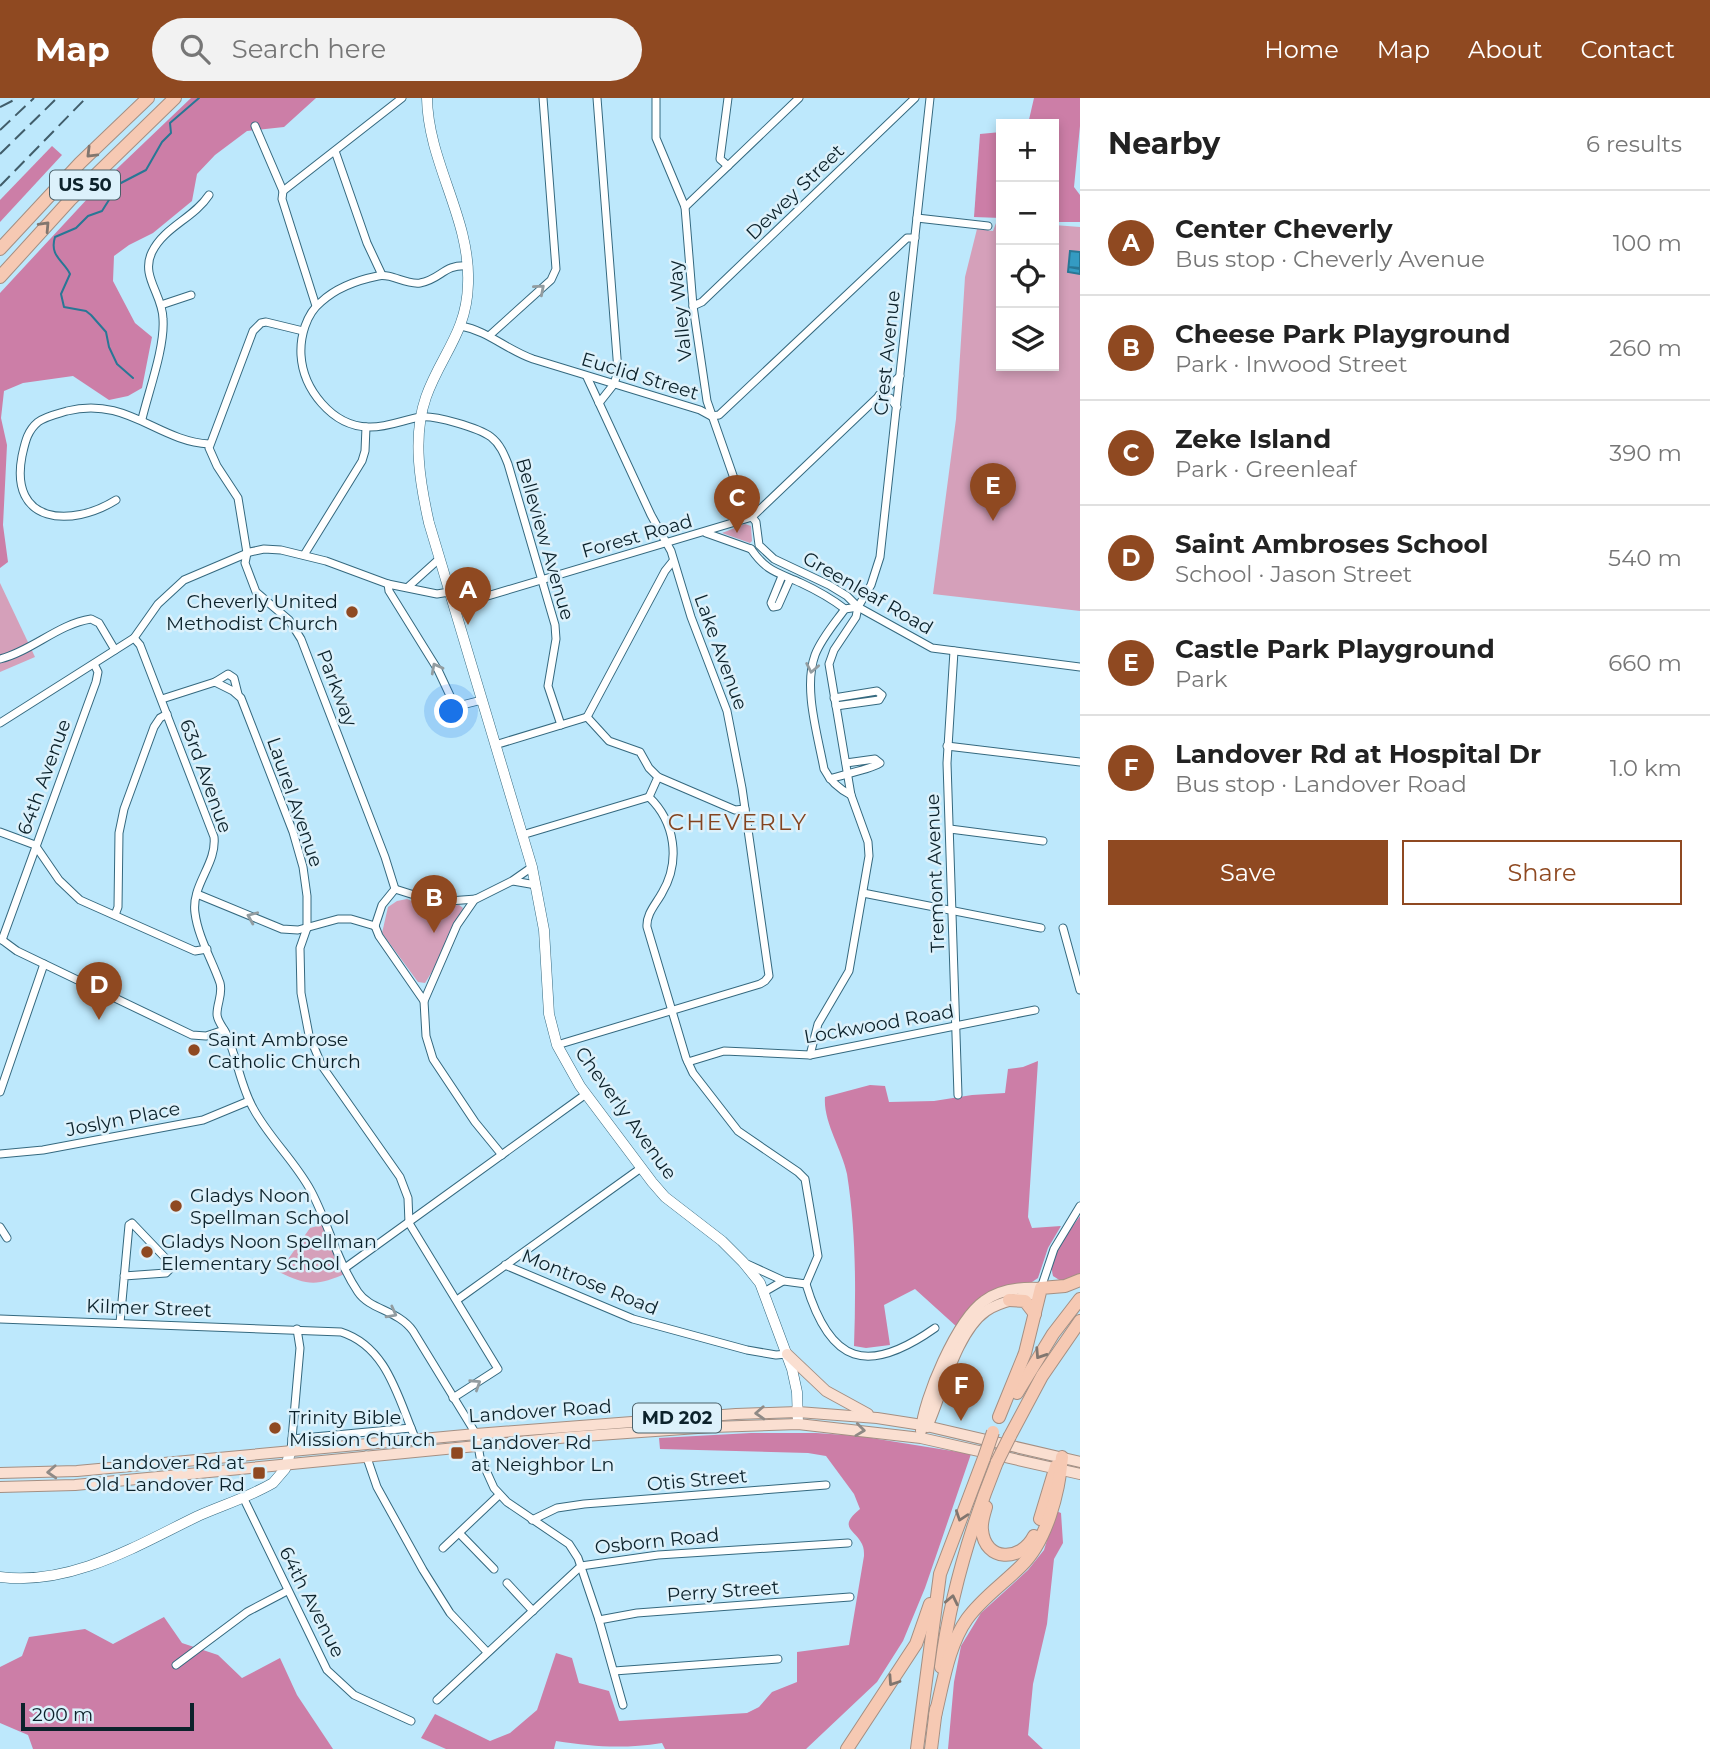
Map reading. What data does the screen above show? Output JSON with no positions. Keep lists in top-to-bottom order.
{
  "streets": {
    "highway": ["US 50"],
    "main road": ["Landover Road", "MD 202"],
    "street": [
      "Dewey Street",
      "Valley Way",
      "Crest Avenue",
      "Euclid Street",
      "Forest Road",
      "Belleview Avenue",
      "Greenleaf Road",
      "Lake Avenue",
      "Parkway",
      "63rd Avenue",
      "64th Avenue",
      "Laurel Avenue",
      "Tremont Avenue",
      "Lockwood Road",
      "Cheverly Avenue",
      "Joslyn Place",
      "Montrose Road",
      "Kilmer Street",
      "Otis Street",
      "Osborn Road",
      "Perry Street"
    ]
  },
  "crossings": [
    ["Dewey Street", "Valley Way"],
    ["Valley Way", "Euclid Street"],
    ["Valley Way", "Forest Road"],
    ["Crest Avenue", "Euclid Street"],
    ["Crest Avenue", "Forest Road"],
    ["Crest Avenue", "Greenleaf Road"],
    ["Crest Avenue", "Lockwood Road"],
    ["Euclid Street", "Lake Avenue"],
    ["Euclid Street", "Cheverly Avenue"],
    ["Forest Road", "Belleview Avenue"],
    ["Forest Road", "Lake Avenue"],
    ["Forest Road", "Cheverly Avenue"],
    ["Belleview Avenue", "Cheverly Avenue"],
    ["Greenleaf Road", "Tremont Avenue"],
    ["63rd Avenue", "Laurel Avenue"],
    ["63rd Avenue", "Joslyn Place"],
    ["63rd Avenue", "Landover Road"],
    ["Tremont Avenue", "Lockwood Road"],
    ["Cheverly Avenue", "Montrose Road"],
    ["Cheverly Avenue", "Landover Road"]
  ],
  "districts": ["CHEVERLY"],
  "places": {
    "other": [
      "Cheverly United Methodist Church",
      "Saint Ambrose Catholic Church",
      "Gladys Noon Spellman School",
      "Gladys Noon Spellman Elementary School",
      "Trinity Bible Mission Church"
    ],
    "transit": ["Landover Rd at Neighbor Ln", "Landover Rd at Old Landover Rd"]
  },
  "scale_bar": "200 m",
  "page": {
    "header": "Map",
    "search": "Search here",
    "nav": [
      "Home",
      "Map",
      "About",
      "Contact"
    ],
    "heading": ["Nearby", "6 results"],
    "map_buttons": ["+", "−"],
    "list": [
      {
        "mark": "A",
        "name": "Center Cheverly",
        "note": "Bus stop · Cheverly Avenue",
        "value": "100 m"
      },
      {
        "mark": "B",
        "name": "Cheese Park Playground",
        "note": "Park · Inwood Street",
        "value": "260 m"
      },
      {
        "mark": "C",
        "name": "Zeke Island",
        "note": "Park · Greenleaf",
        "value": "390 m"
      },
      {
        "mark": "D",
        "name": "Saint Ambroses School",
        "note": "School · Jason Street",
        "value": "540 m"
      },
      {
        "mark": "E",
        "name": "Castle Park Playground",
        "note": "Park",
        "value": "660 m"
      },
      {
        "mark": "F",
        "name": "Landover Rd at Hospital Dr",
        "note": "Bus stop · Landover Road",
        "value": "1.0 km"
      }
    ],
    "pins": [
      "E",
      "C",
      "A",
      "B",
      "D",
      "F"
    ],
    "buttons": ["Save", "Share"],
    "scale": "200 m"
  }
}
